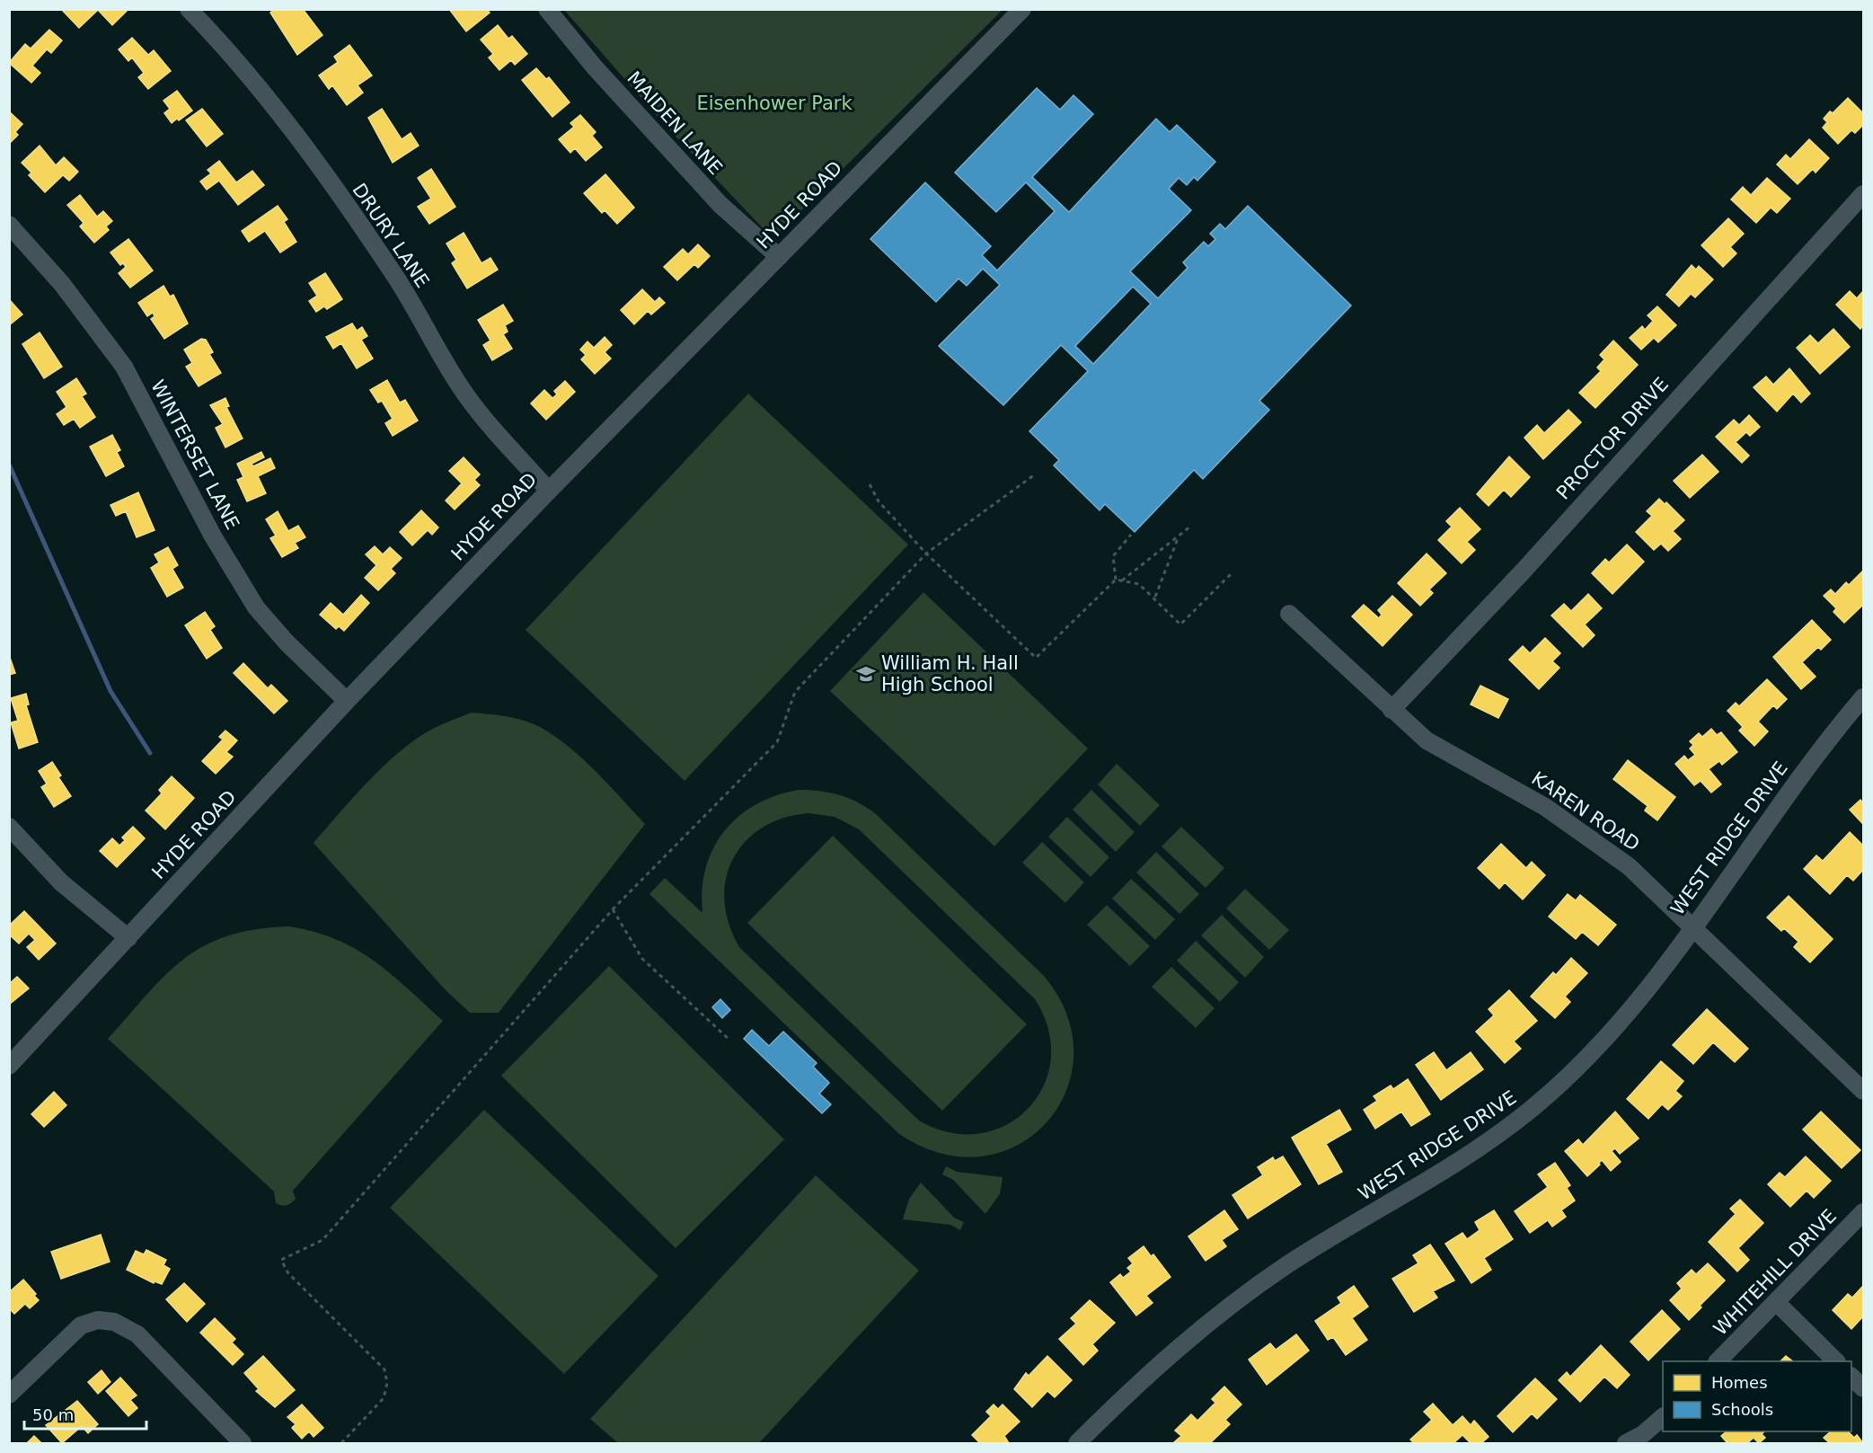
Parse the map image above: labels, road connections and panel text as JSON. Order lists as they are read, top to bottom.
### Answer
{
  "streets": {
    "street": [
      "MAIDEN LANE",
      "HYDE ROAD",
      "DRURY LANE",
      "PROCTOR DRIVE",
      "WINTERSET LANE",
      "KAREN ROAD",
      "WEST RIDGE DRIVE",
      "WHITEHILL DRIVE"
    ]
  },
  "crossings": [
    ["MAIDEN LANE", "HYDE ROAD"],
    ["HYDE ROAD", "DRURY LANE"],
    ["HYDE ROAD", "WINTERSET LANE"],
    ["PROCTOR DRIVE", "KAREN ROAD"],
    ["KAREN ROAD", "WEST RIDGE DRIVE"]
  ],
  "parks": ["Eisenhower Park"],
  "places": {
    "school or university": ["William H. Hall High School"]
  },
  "legend": ["Homes", "Schools"],
  "scale_bar": "50 m"
}
